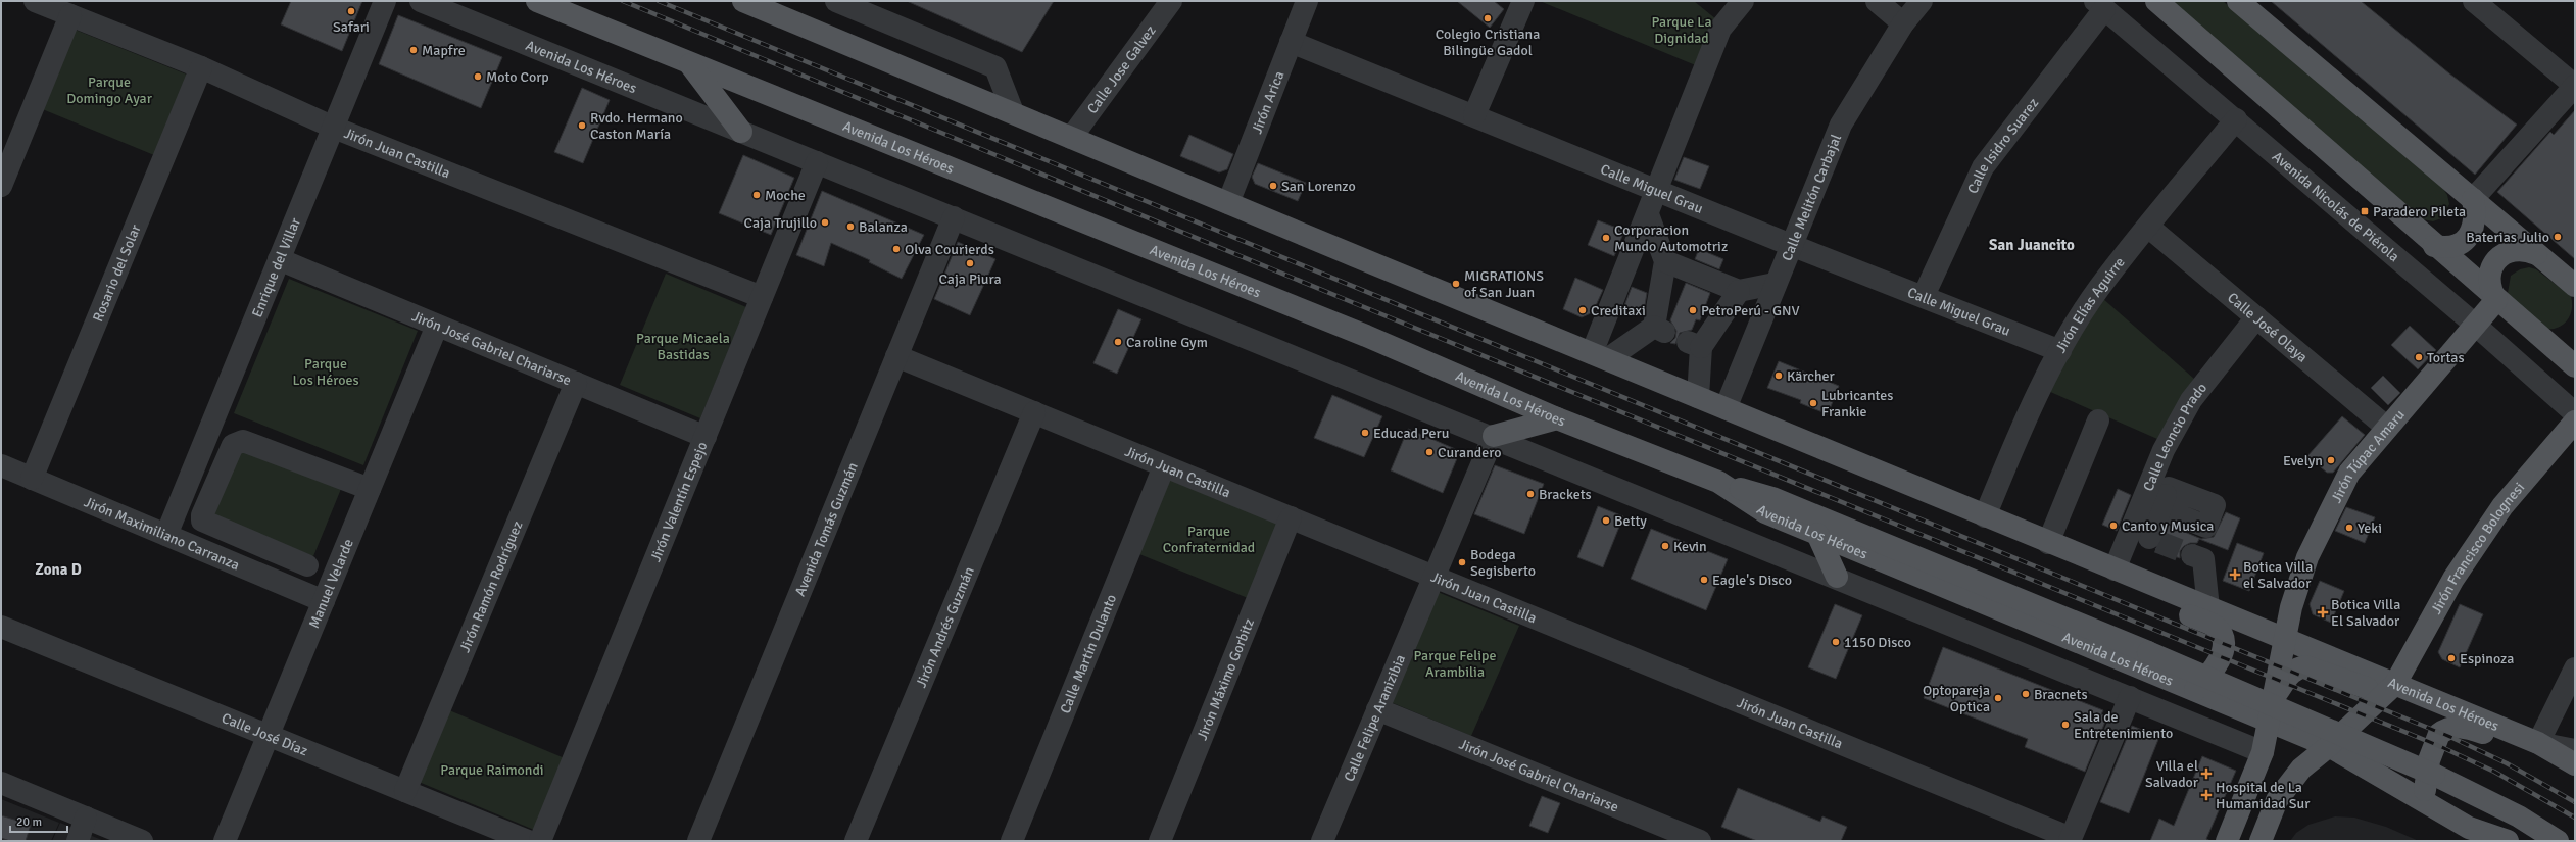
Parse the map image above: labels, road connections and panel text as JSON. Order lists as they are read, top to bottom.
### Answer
{
  "streets": {
    "main road": ["Avenida Los Héroes", "Jirón Túpac Amaru", "Jirón Francisco Bolognesi"],
    "street": [
      "Calle Jose Galvez",
      "Jirón Arica",
      "Calle Isidro Suarez",
      "Jirón Juan Castilla",
      "Calle Miguel Grau",
      "Calle Melitón Carbajal",
      "Avenida Nicolás de Piérola",
      "Enrique del Villar",
      "Rosario del Solar",
      "Jirón Elías Aguirre",
      "Calle José Olaya",
      "Jirón José Gabriel Chariarse",
      "Calle Leoncio Prado",
      "Jirón Valentín Espejo",
      "Avenida Tomás Guzmán",
      "Jirón Maximiliano Carranza",
      "Manuel Velarde",
      "Jirón Ramón Rodríguez",
      "Jirón Andrés Guzmán",
      "Calle Martín Dulanto",
      "Jirón Máximo Gorbitz",
      "Calle Felipe Aranizibia",
      "Calle José Díaz"
    ]
  },
  "crossings": [
    ["Avenida Los Héroes", "Calle Jose Galvez"],
    ["Avenida Los Héroes", "Jirón Arica"],
    ["Avenida Los Héroes", "Calle Melitón Carbajal"],
    ["Avenida Los Héroes", "Jirón Elías Aguirre"],
    ["Avenida Los Héroes", "Calle Leoncio Prado"],
    ["Avenida Los Héroes", "Jirón Túpac Amaru"],
    ["Avenida Los Héroes", "Jirón Valentín Espejo"],
    ["Avenida Los Héroes", "Avenida Tomás Guzmán"],
    ["Avenida Los Héroes", "Jirón Francisco Bolognesi"],
    ["Avenida Los Héroes", "Calle Felipe Aranizibia"],
    ["Jirón Arica", "Calle Miguel Grau"],
    ["Calle Isidro Suarez", "Calle Miguel Grau"],
    ["Calle Isidro Suarez", "Avenida Nicolás de Piérola"],
    ["Jirón Juan Castilla", "Enrique del Villar"],
    ["Jirón Juan Castilla", "Rosario del Solar"],
    ["Jirón Juan Castilla", "Jirón Valentín Espejo"],
    ["Jirón Juan Castilla", "Avenida Tomás Guzmán"],
    ["Jirón Juan Castilla", "Jirón Andrés Guzmán"],
    ["Jirón Juan Castilla", "Calle Martín Dulanto"],
    ["Jirón Juan Castilla", "Jirón Máximo Gorbitz"],
    ["Jirón Juan Castilla", "Calle Felipe Aranizibia"],
    ["Calle Miguel Grau", "Calle Melitón Carbajal"],
    ["Calle Miguel Grau", "Jirón Elías Aguirre"],
    ["Avenida Nicolás de Piérola", "Jirón Elías Aguirre"],
    ["Avenida Nicolás de Piérola", "Jirón Túpac Amaru"],
    ["Enrique del Villar", "Jirón José Gabriel Chariarse"],
    ["Enrique del Villar", "Jirón Maximiliano Carranza"],
    ["Rosario del Solar", "Jirón Maximiliano Carranza"],
    ["Jirón Elías Aguirre", "Calle José Olaya"],
    ["Calle José Olaya", "Calle Leoncio Prado"],
    ["Calle José Olaya", "Jirón Túpac Amaru"],
    ["Jirón José Gabriel Chariarse", "Jirón Valentín Espejo"],
    ["Jirón José Gabriel Chariarse", "Manuel Velarde"],
    ["Jirón José Gabriel Chariarse", "Jirón Ramón Rodríguez"],
    ["Jirón José Gabriel Chariarse", "Calle Felipe Aranizibia"],
    ["Jirón Maximiliano Carranza", "Manuel Velarde"],
    ["Manuel Velarde", "Calle José Díaz"],
    ["Jirón Ramón Rodríguez", "Calle José Díaz"]
  ],
  "districts": ["San Juancito", "Zona D"],
  "parks": [
    "Parque La Dignidad",
    "Parque Domingo Ayar",
    "Parque Micaela Bastidas",
    "Parque Los Héroes",
    "Parque Confraternidad",
    "Parque Felipe Arambilia",
    "Parque Raimondi"
  ],
  "places": {
    "other": [
      "Safari",
      "Colegio Cristiana Bilingüe Gadol",
      "Mapfre",
      "Moto Corp",
      "Rvdo. Hermano Caston María",
      "San Lorenzo",
      "Moche",
      "Caja Trujillo",
      "Balanza",
      "Baterias Julio",
      "Corporacion Mundo Automotriz",
      "Olva Courierds",
      "Caja Piura",
      "MIGRATIONS of San Juan",
      "Creditaxi",
      "PetroPerú - GNV",
      "Caroline Gym",
      "Tortas",
      "Kärcher",
      "Lubricantes Frankie",
      "Educad Peru",
      "Curandero",
      "Evelyn",
      "Brackets",
      "Betty",
      "Canto y Musica",
      "Yeki",
      "Kevin",
      "Bodega Segisberto",
      "Eagle's Disco",
      "1150 Disco",
      "Espinoza",
      "Bracnets",
      "Optopareja Optica",
      "Sala de Entretenimiento"
    ],
    "transit": ["Paradero Pileta"],
    "health": [
      "Botica Villa el Salvador",
      "Botica Villa El Salvador",
      "Villa el Salvador",
      "Hospital de La Humanidad Sur"
    ]
  },
  "scale_bar": "20 m"
}
